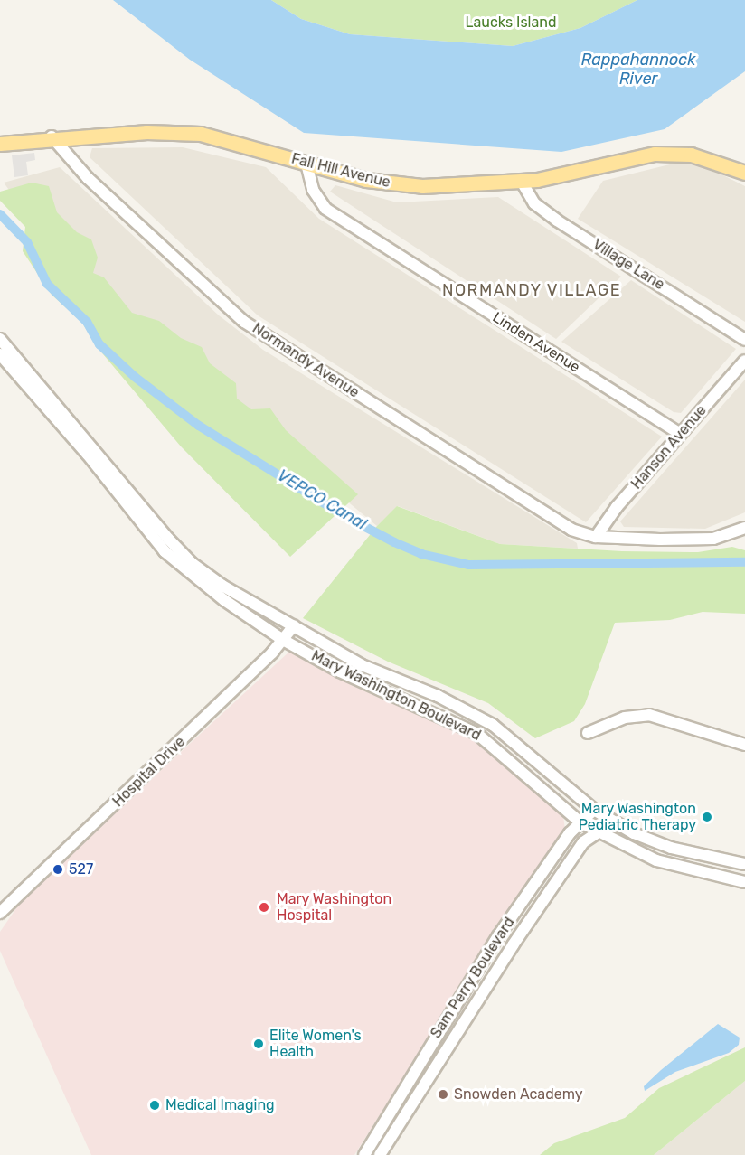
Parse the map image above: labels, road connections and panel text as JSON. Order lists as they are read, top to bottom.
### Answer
{
  "streets": {
    "main road": ["Fall Hill Avenue"],
    "street": [
      "Village Lane",
      "Linden Avenue",
      "Normandy Avenue",
      "Hanson Avenue",
      "Mary Washington Boulevard",
      "Hospital Drive",
      "Sam Perry Boulevard"
    ]
  },
  "crossings": [
    ["Fall Hill Avenue", "Village Lane"],
    ["Fall Hill Avenue", "Linden Avenue"],
    ["Fall Hill Avenue", "Normandy Avenue"],
    ["Linden Avenue", "Hanson Avenue"],
    ["Normandy Avenue", "Hanson Avenue"],
    ["Mary Washington Boulevard", "Hospital Drive"],
    ["Mary Washington Boulevard", "Sam Perry Boulevard"]
  ],
  "districts": ["NORMANDY VILLAGE"],
  "water": ["Rappahannock River", "VEPCO Canal"],
  "parks": ["Laucks Island"],
  "places": [
    "Mary Washington Pediatric Therapy",
    "527",
    "Mary Washington Hospital",
    "Elite Women's Health",
    "Snowden Academy",
    "Medical Imaging"
  ]
}
